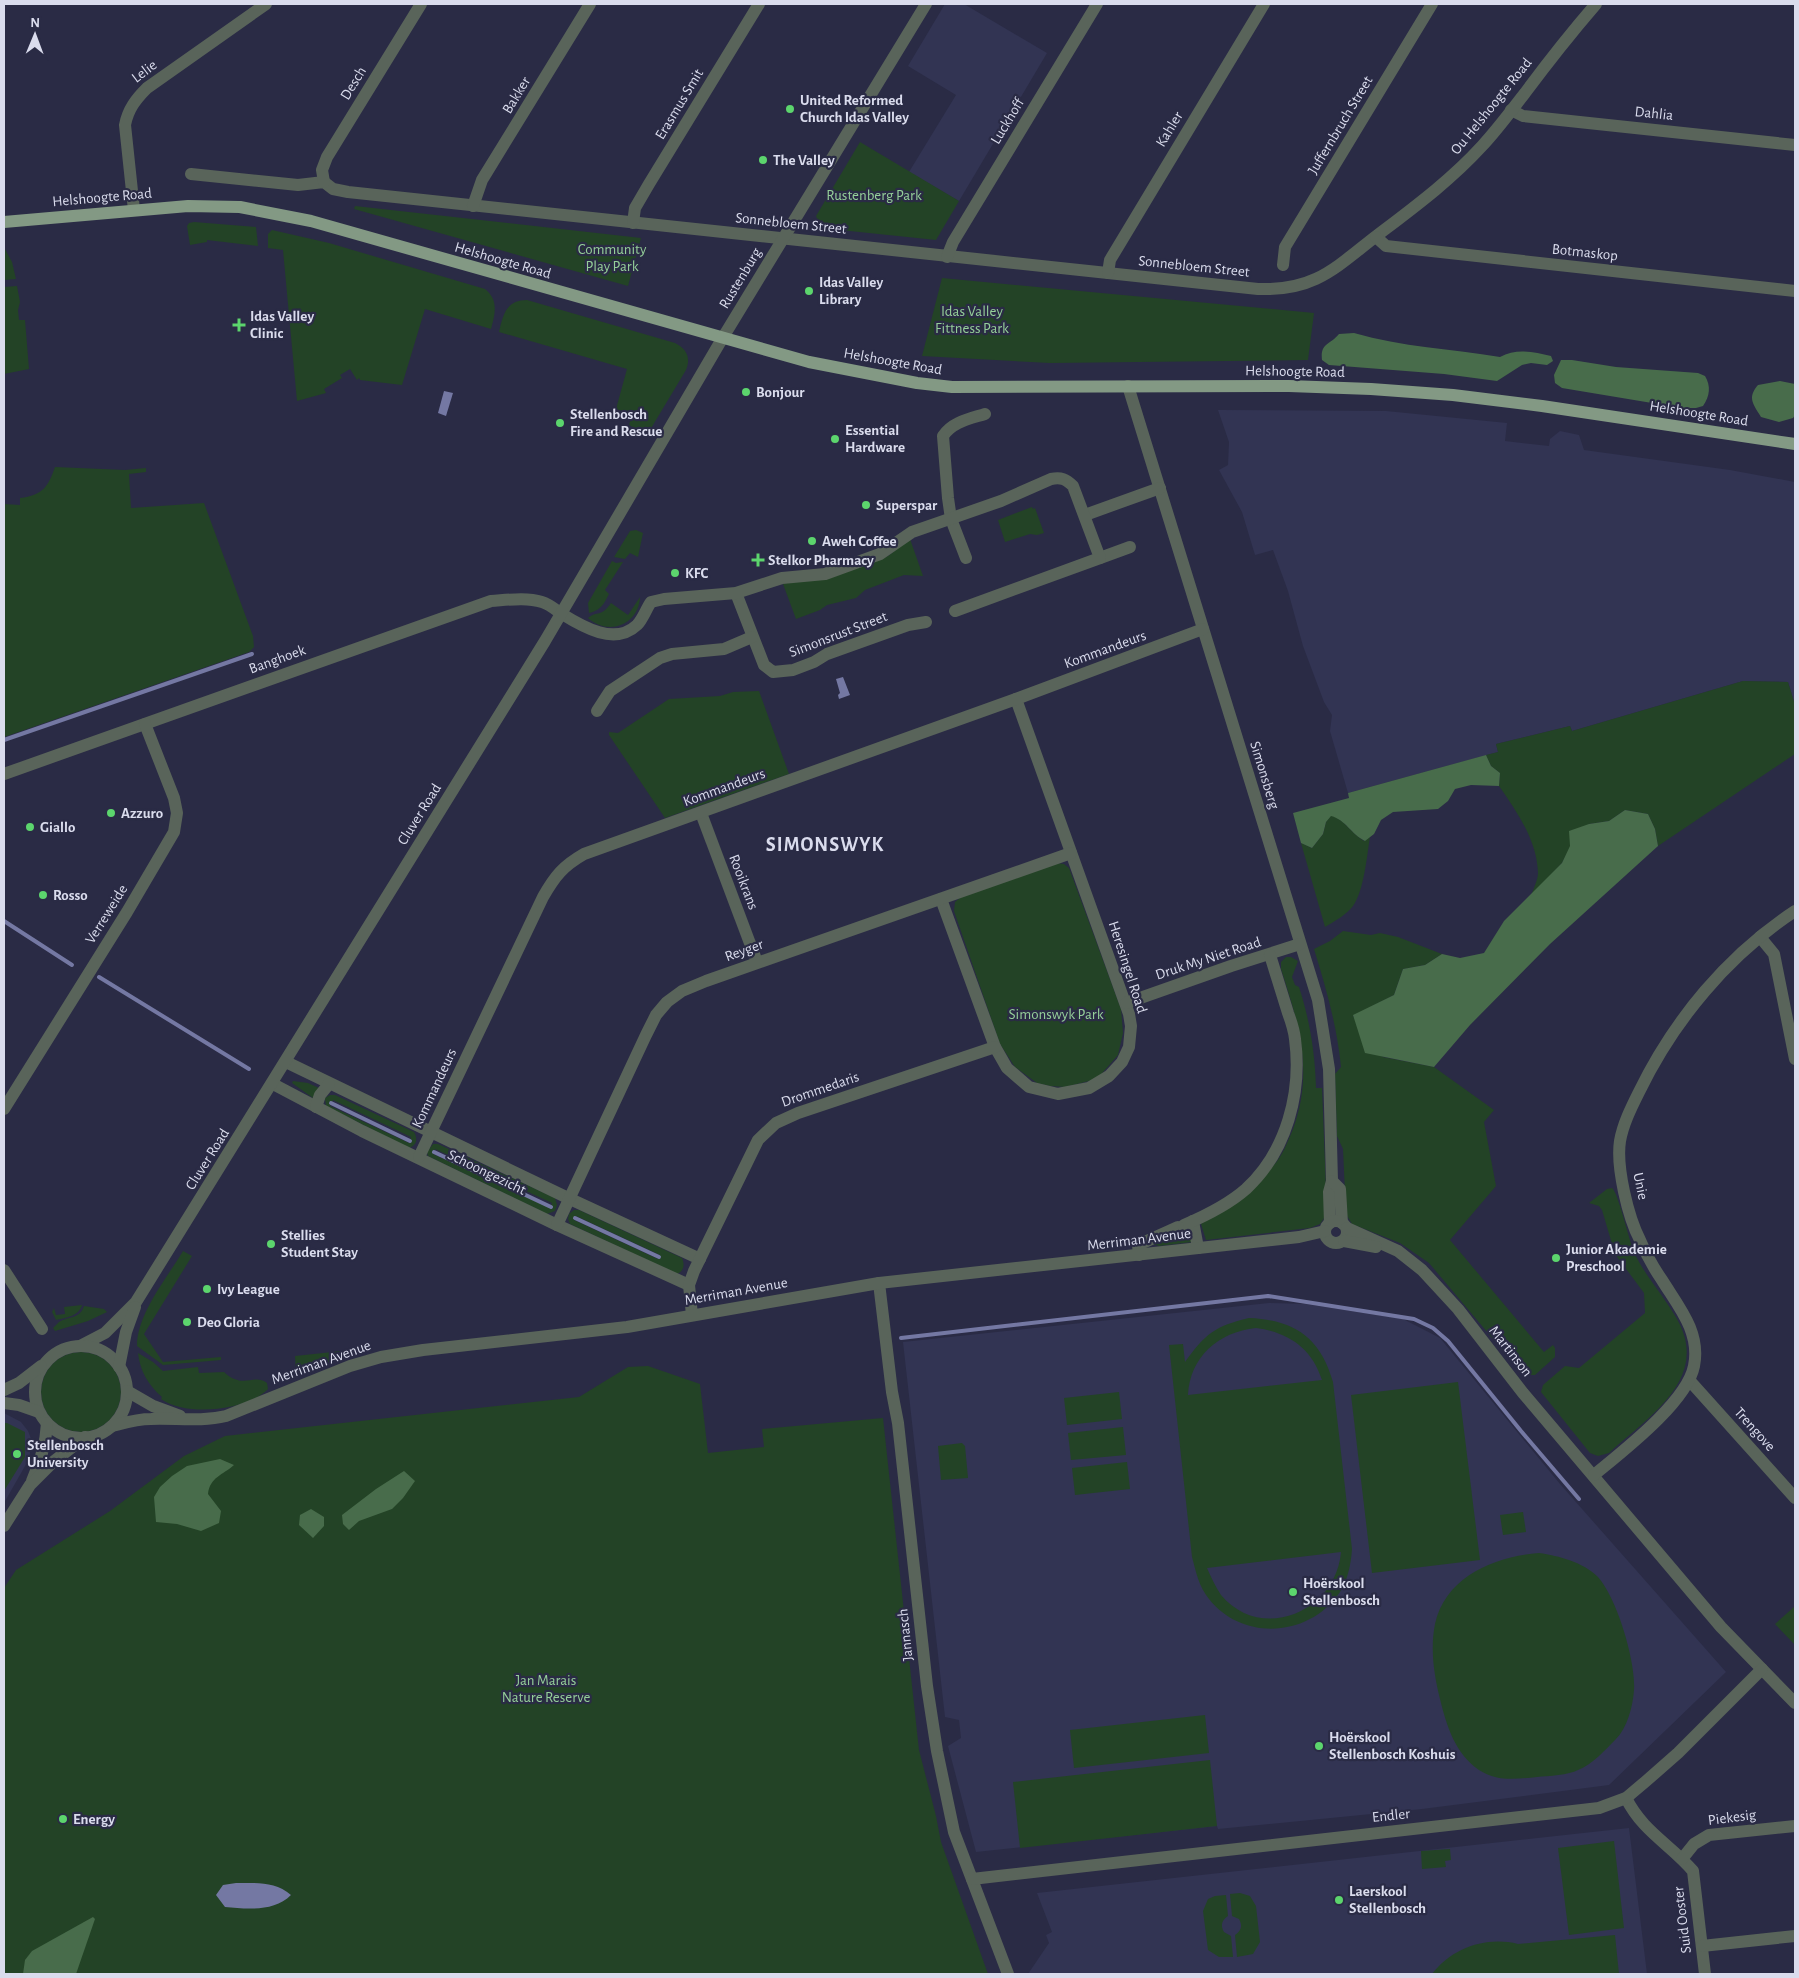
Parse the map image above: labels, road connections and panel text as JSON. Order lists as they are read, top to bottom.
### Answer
{
  "streets": {
    "main road": ["Helshoogte Road"],
    "street": [
      "Lelie",
      "Desch",
      "Bakker",
      "Erasmus Smit",
      "Ou Helshoogte Road",
      "Dahlia",
      "Luckhoff",
      "Juffernbruch Street",
      "Kahler",
      "Sonnebloem Street",
      "Botmaskop",
      "Rustenburg",
      "Simonsrust Street",
      "Kommandeurs",
      "Banghoek",
      "Simonsberg",
      "Cluver Road",
      "Rooikrans",
      "Verreweide",
      "Reyger",
      "Druk My Niet Road",
      "Heresingel Road",
      "Drommedaris",
      "Schoongezicht",
      "Unie",
      "Merriman Avenue",
      "Martinson",
      "Trengove",
      "Jannasch",
      "Endler",
      "Piekesig",
      "Suid Ooster"
    ]
  },
  "crossings": [
    ["Lelie", "Helshoogte Road"],
    ["Desch", "Sonnebloem Street"],
    ["Bakker", "Sonnebloem Street"],
    ["Erasmus Smit", "Sonnebloem Street"],
    ["Ou Helshoogte Road", "Dahlia"],
    ["Ou Helshoogte Road", "Sonnebloem Street"],
    ["Ou Helshoogte Road", "Botmaskop"],
    ["Luckhoff", "Sonnebloem Street"],
    ["Kahler", "Sonnebloem Street"],
    ["Helshoogte Road", "Rustenburg"],
    ["Helshoogte Road", "Simonsberg"],
    ["Helshoogte Road", "Cluver Road"],
    ["Sonnebloem Street", "Botmaskop"],
    ["Sonnebloem Street", "Rustenburg"],
    ["Rustenburg", "Cluver Road"],
    ["Kommandeurs", "Simonsberg"],
    ["Kommandeurs", "Rooikrans"],
    ["Kommandeurs", "Heresingel Road"],
    ["Kommandeurs", "Schoongezicht"],
    ["Banghoek", "Cluver Road"],
    ["Banghoek", "Verreweide"],
    ["Simonsberg", "Druk My Niet Road"],
    ["Simonsberg", "Merriman Avenue"],
    ["Simonsberg", "Martinson"],
    ["Cluver Road", "Schoongezicht"],
    ["Cluver Road", "Merriman Avenue"],
    ["Rooikrans", "Reyger"],
    ["Reyger", "Heresingel Road"],
    ["Reyger", "Schoongezicht"],
    ["Druk My Niet Road", "Heresingel Road"],
    ["Heresingel Road", "Drommedaris"],
    ["Drommedaris", "Schoongezicht"],
    ["Drommedaris", "Merriman Avenue"],
    ["Unie", "Martinson"],
    ["Unie", "Trengove"],
    ["Merriman Avenue", "Martinson"],
    ["Merriman Avenue", "Jannasch"],
    ["Martinson", "Endler"],
    ["Jannasch", "Endler"],
    ["Endler", "Suid Ooster"],
    ["Piekesig", "Suid Ooster"]
  ],
  "districts": ["SIMONSWYK"],
  "parks": [
    "Rustenberg Park",
    "Community Play Park",
    "Idas Valley Fittness Park",
    "Simonswyk Park",
    "Jan Marais Nature Reserve"
  ],
  "places": {
    "other": [
      "United Reformed Church Idas Valley",
      "The Valley",
      "Idas Valley Library",
      "Bonjour",
      "Stellenbosch Fire and Rescue",
      "Essential Hardware",
      "Superspar",
      "Aweh Coffee",
      "KFC",
      "Azzuro",
      "Giallo",
      "Rosso",
      "Stellies Student Stay",
      "Junior Akademie Preschool",
      "Ivy League",
      "Deo Gloria",
      "Stellenbosch University",
      "Hoërskool Stellenbosch",
      "Hoërskool Stellenbosch Koshuis",
      "Energy",
      "Laerskool Stellenbosch"
    ],
    "health": ["Idas Valley Clinic", "Stelkor Pharmacy"]
  },
  "north": "top"
}
